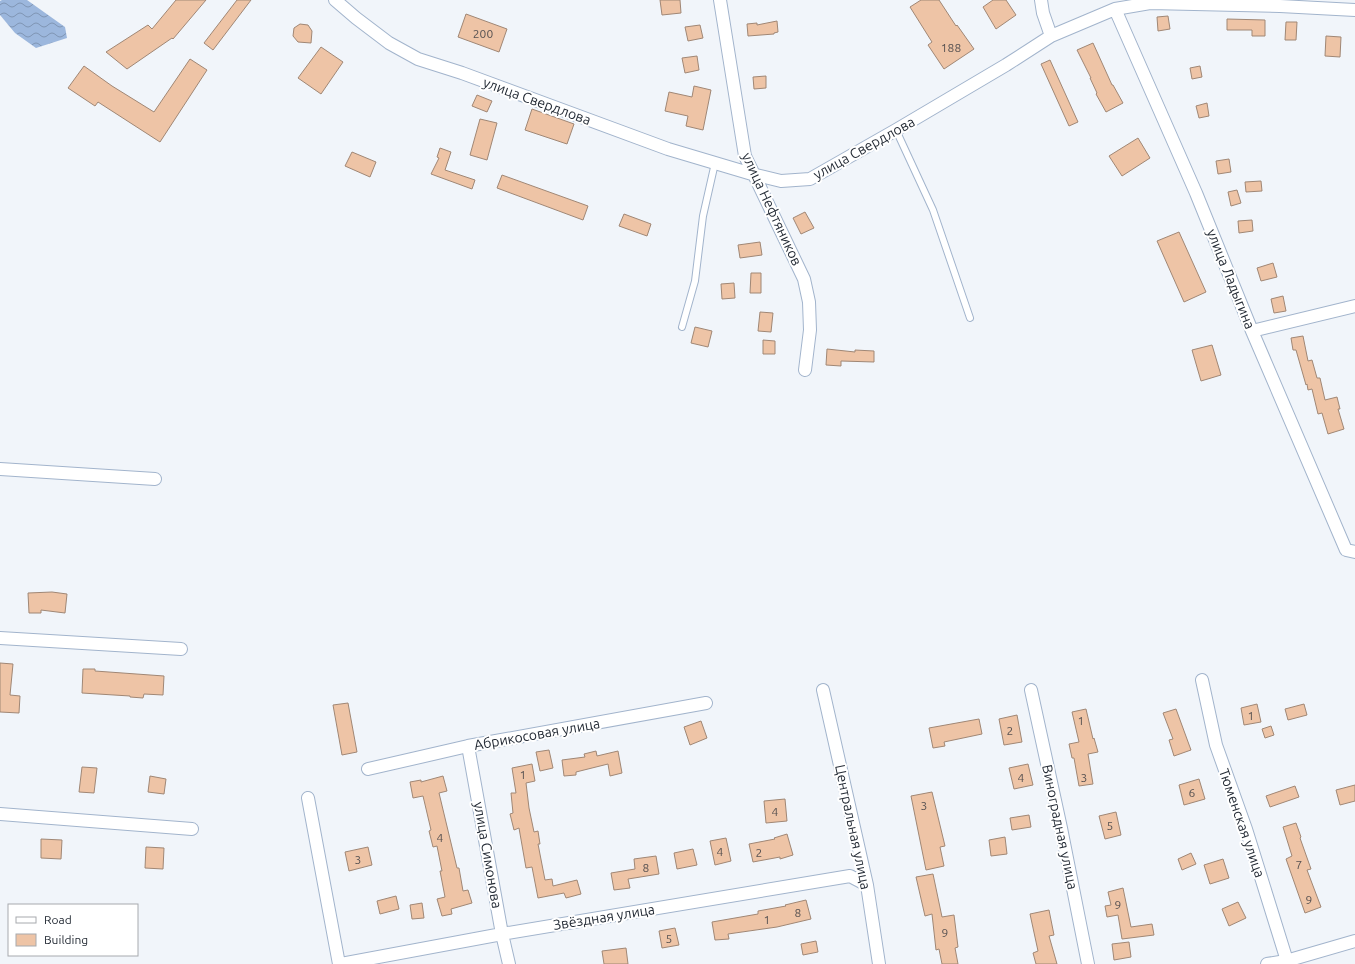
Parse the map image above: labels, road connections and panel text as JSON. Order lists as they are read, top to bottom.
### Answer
{
  "streets": {
    "street": [
      "улица Свердлова",
      "улица Нефтяников",
      "улица Ладыгина",
      "Абрикосовая улица",
      "Тюменская улица",
      "Центральная улица",
      "Виноградная улица",
      "улица Симонова",
      "Звёздная улица"
    ]
  },
  "crossings": [
    ["улица Свердлова", "улица Нефтяников"],
    ["улица Свердлова", "улица Ладыгина"],
    ["Абрикосовая улица", "улица Симонова"],
    ["Центральная улица", "Звёздная улица"],
    ["улица Симонова", "Звёздная улица"]
  ],
  "house_numbers": [
    "200",
    "188",
    "1",
    "1",
    "2",
    "1",
    "4",
    "3",
    "6",
    "3",
    "4",
    "5",
    "4",
    "4",
    "2",
    "3",
    "7",
    "8",
    "9",
    "9",
    "8",
    "1",
    "9",
    "5"
  ],
  "legend": ["Road", "Building"]
}
